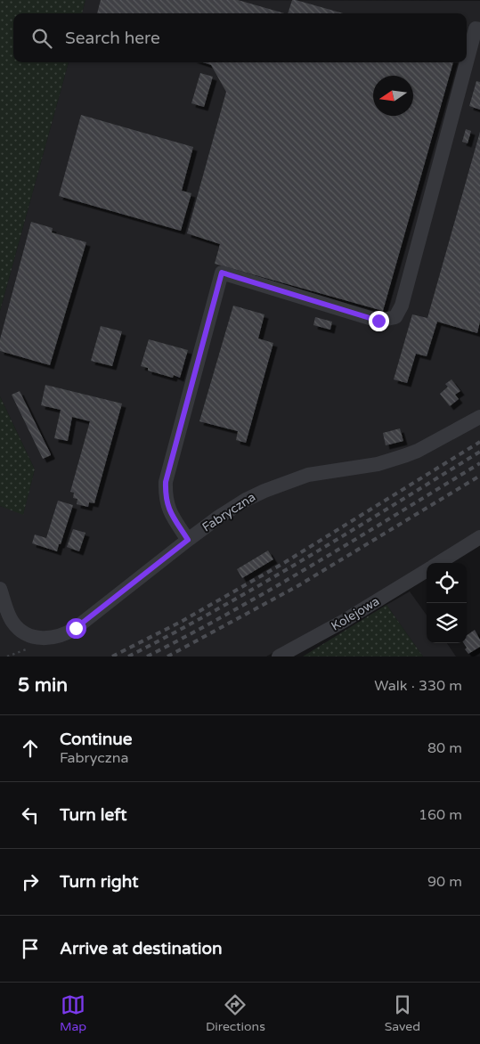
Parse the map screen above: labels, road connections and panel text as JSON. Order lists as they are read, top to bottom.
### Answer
{
  "streets": {
    "street": ["Fabryczna", "Kolejowa"]
  },
  "north": "left",
  "page": {
    "search": "Search here",
    "heading": ["5 min", "Walk · 330 m"],
    "list": [
      ["Continue", "Fabryczna", "80 m"],
      ["Turn left", "160 m"],
      ["Turn right", "90 m"],
      "Arrive at destination"
    ],
    "nav": ["Map", "Directions", "Saved"]
  }
}
